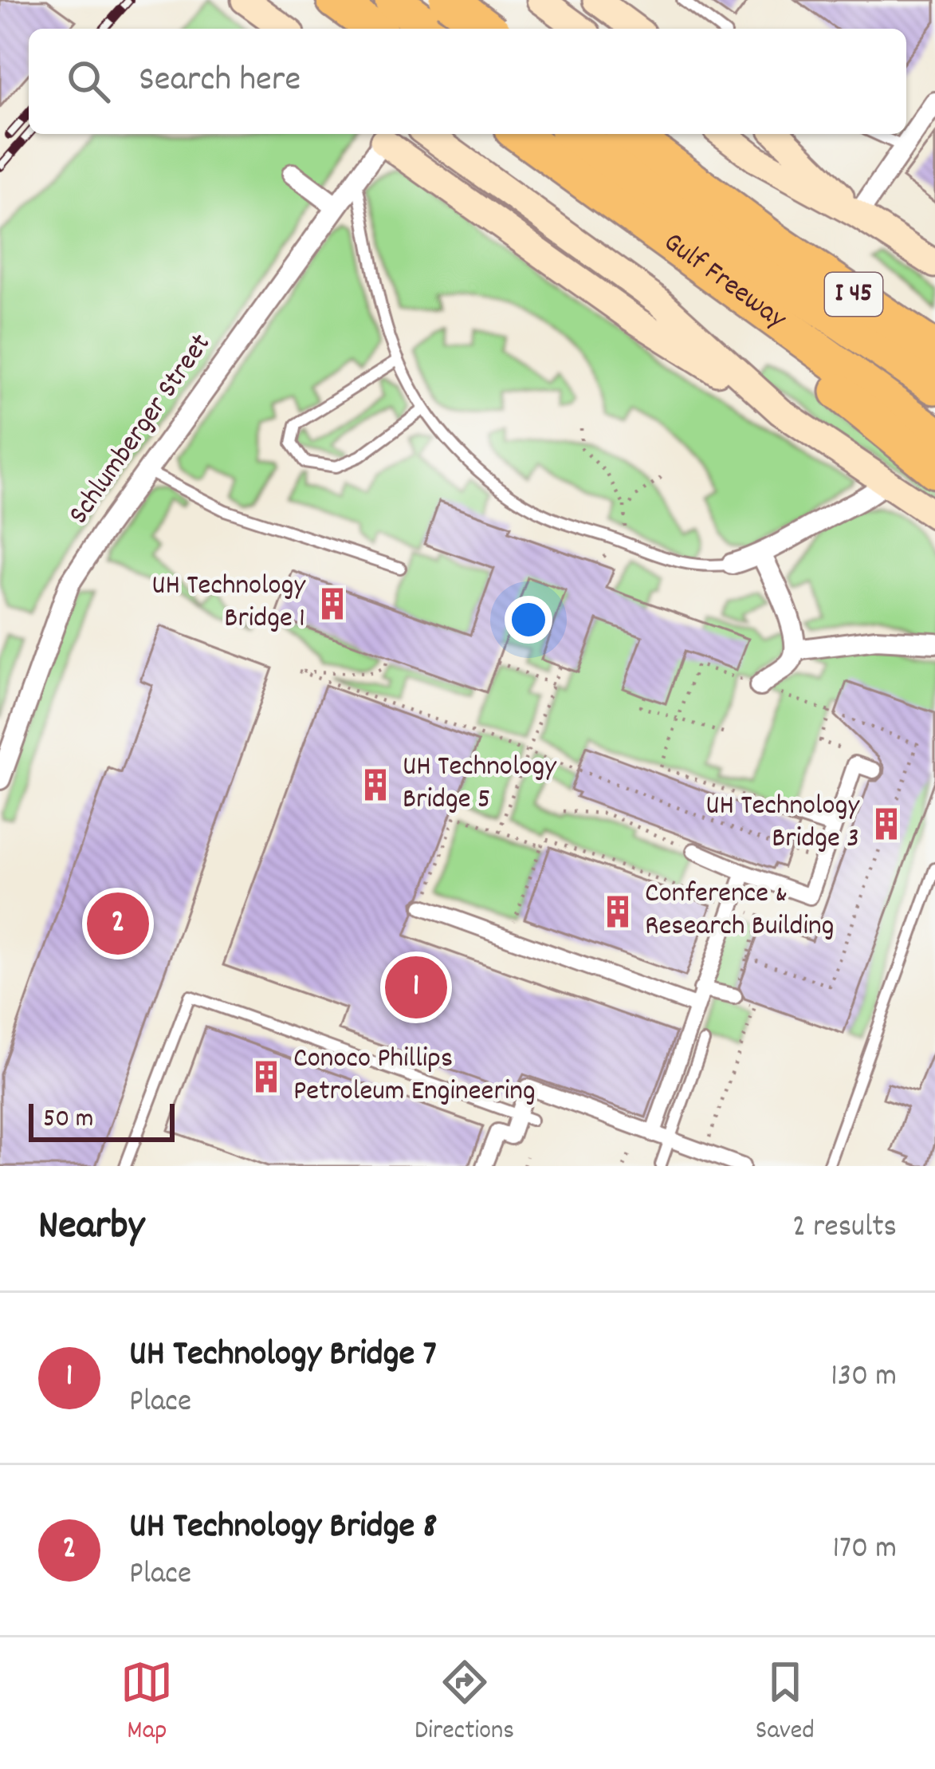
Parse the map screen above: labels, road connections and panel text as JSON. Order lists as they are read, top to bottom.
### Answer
{
  "streets": {
    "highway": ["Gulf Freeway", "I 45"],
    "street": ["Schlumberger Street"]
  },
  "places": {
    "building": [
      "UH Technology Bridge 1",
      "UH Technology Bridge 5",
      "UH Technology Bridge 3",
      "Conference & Research Building",
      "Conoco Phillips Petroleum Engineering"
    ]
  },
  "scale_bar": "50 m",
  "page": {
    "search": "Search here",
    "pins": ["2", "1"],
    "scale": "50 m",
    "heading": ["Nearby", "2 results"],
    "list": [
      {
        "mark": "1",
        "name": "UH Technology Bridge 7",
        "note": "Place",
        "value": "130 m"
      },
      {
        "mark": "2",
        "name": "UH Technology Bridge 8",
        "note": "Place",
        "value": "170 m"
      }
    ],
    "nav": ["Map", "Directions", "Saved"]
  }
}
